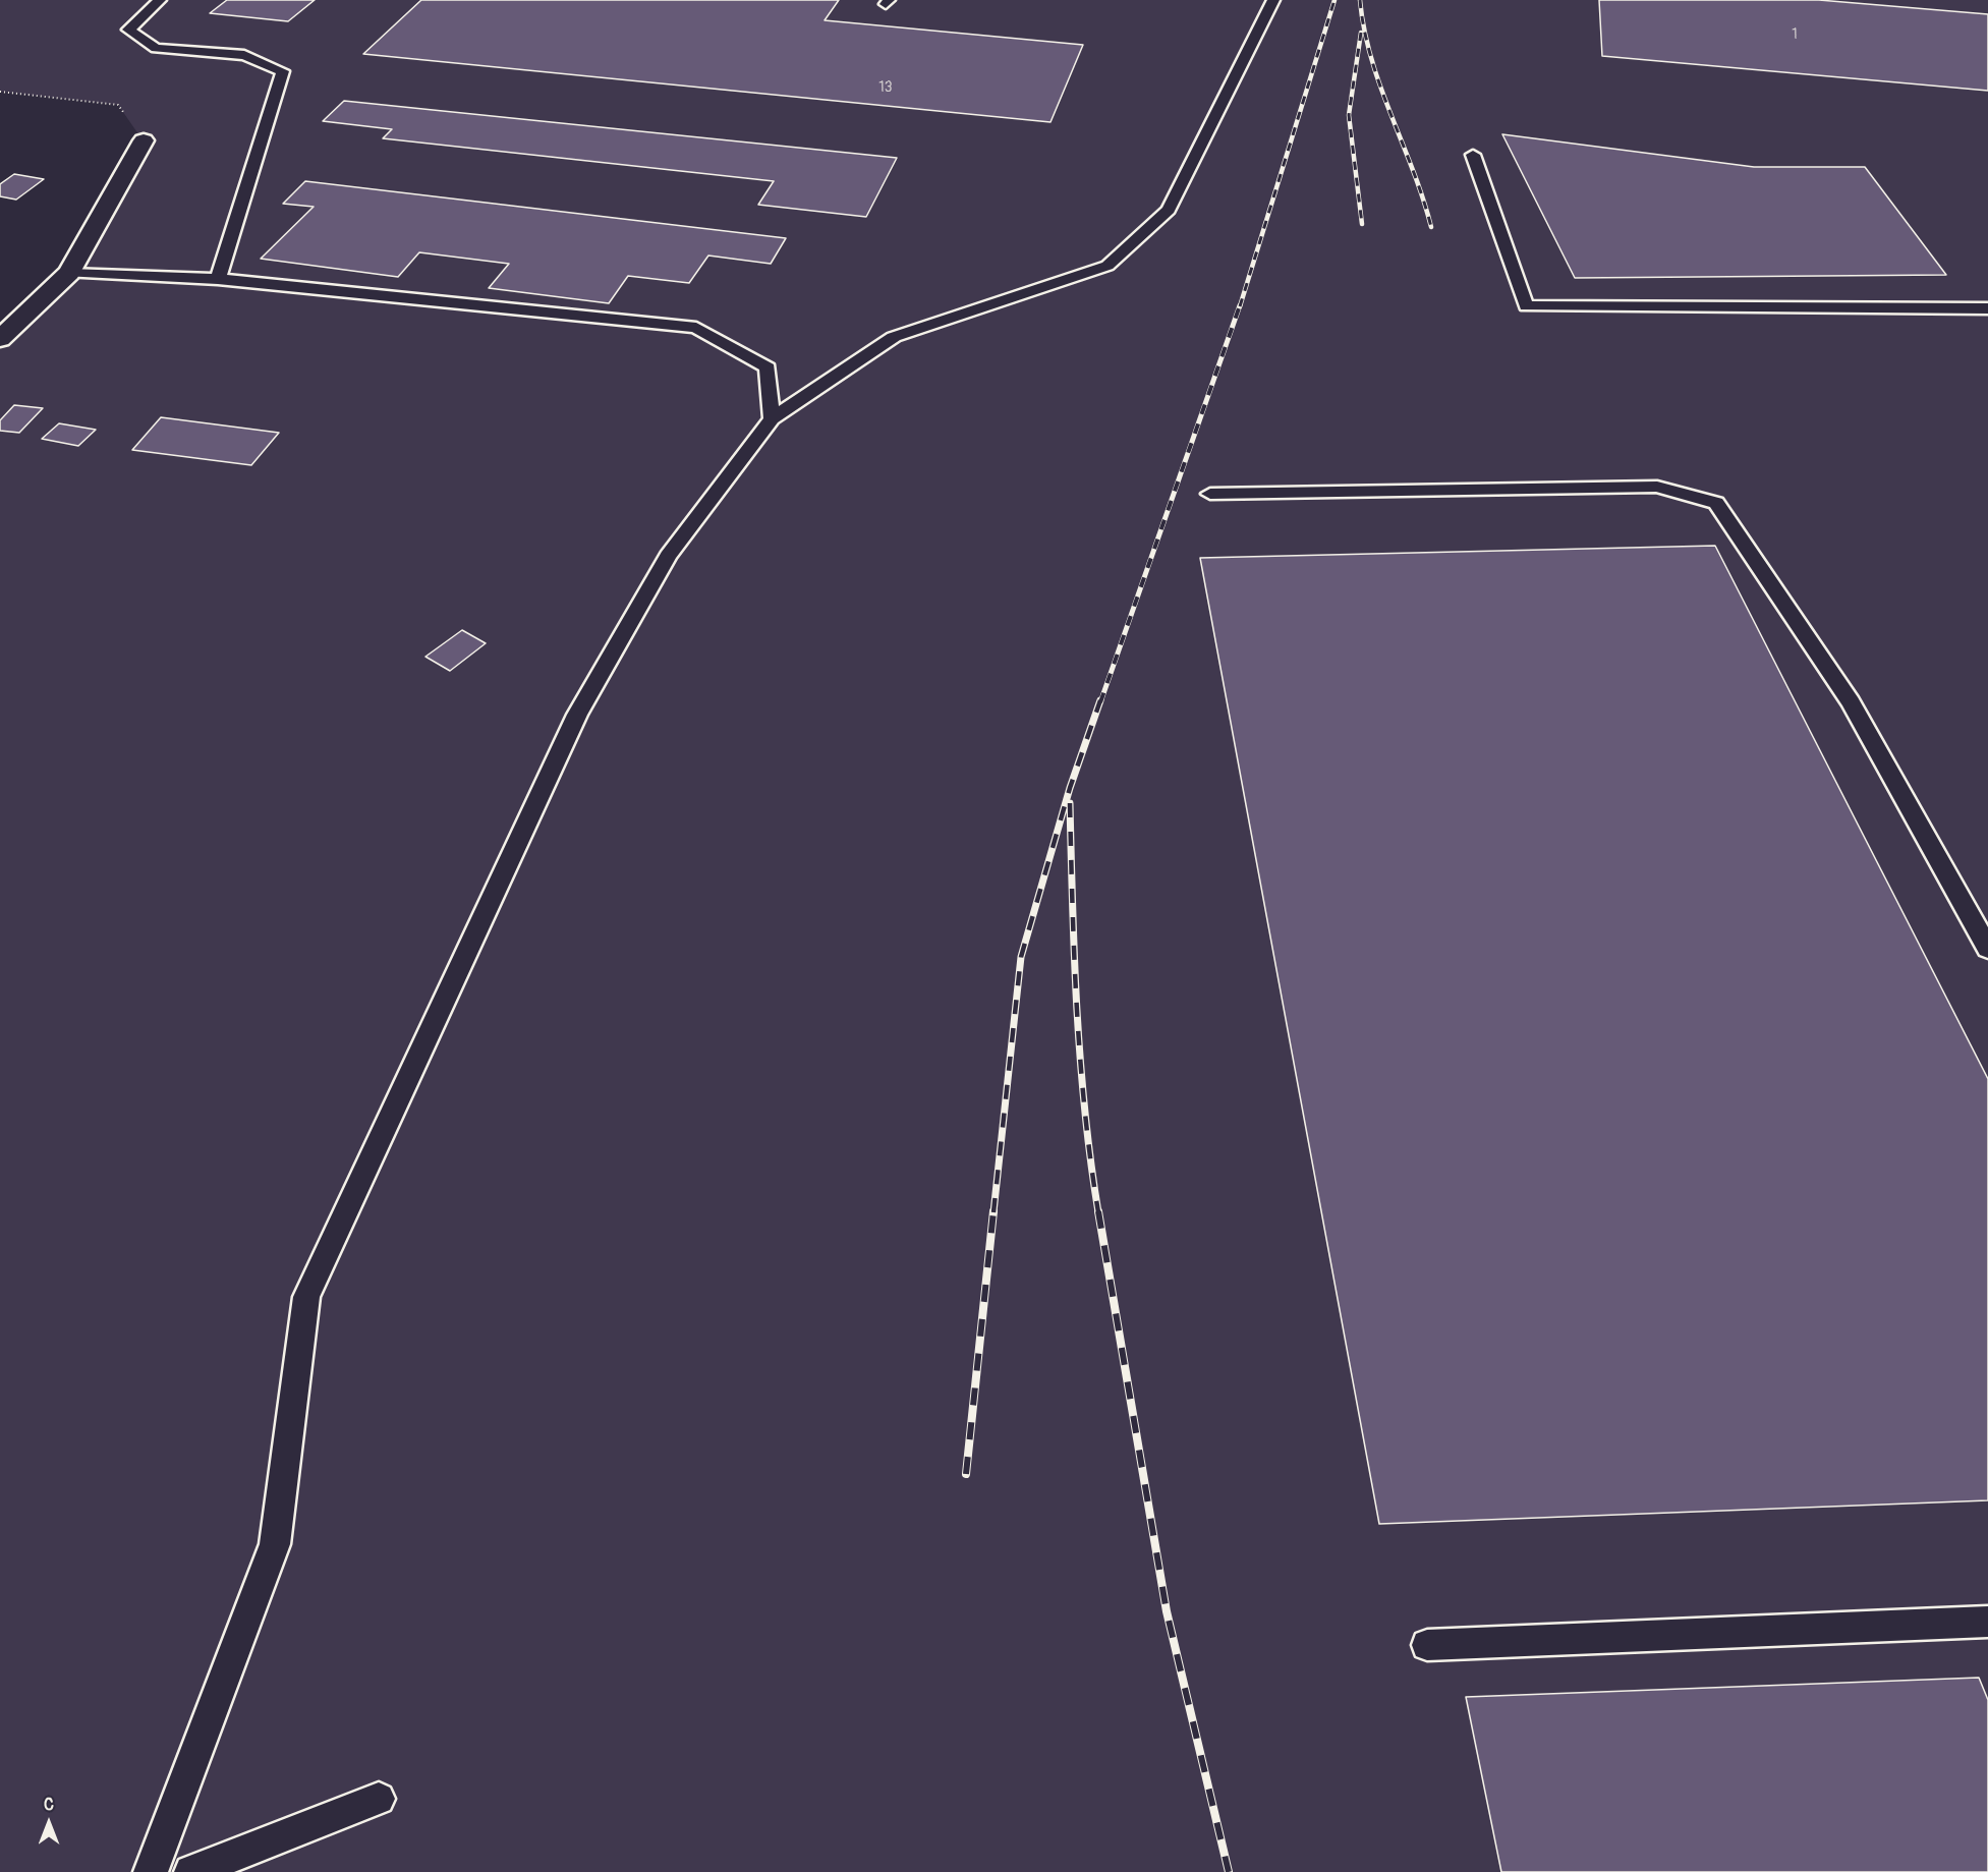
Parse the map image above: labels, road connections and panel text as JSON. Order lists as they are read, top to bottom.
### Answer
{
  "house_numbers": ["1", "13"],
  "north": "top"
}
